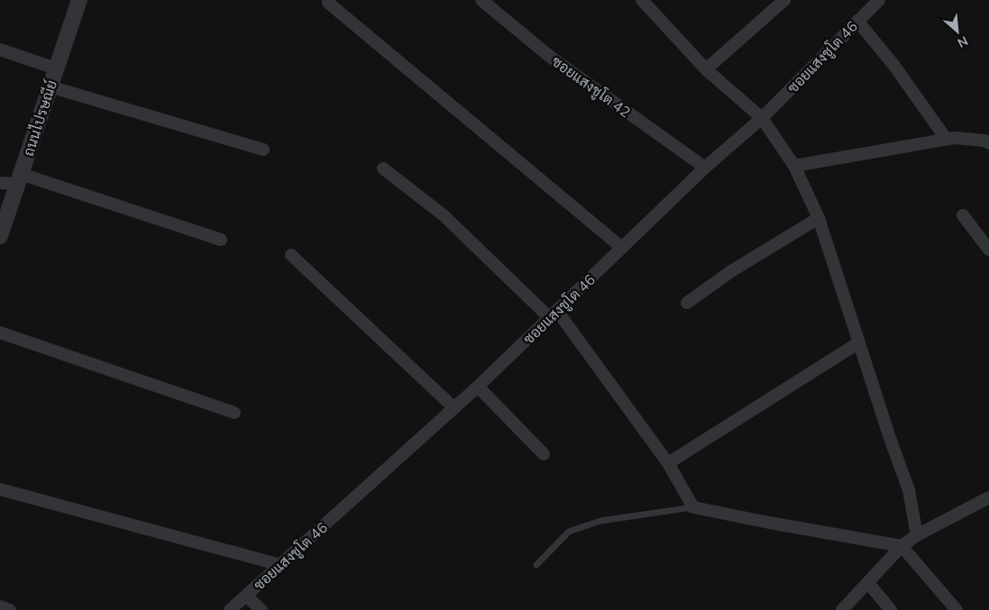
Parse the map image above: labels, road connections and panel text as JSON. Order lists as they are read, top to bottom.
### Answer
{
  "streets": {
    "street": ["ซอยแสงชูโต 46", "ซอยแสงชูโต 42", "ถนนไปรษณีย์"]
  },
  "crossings": [
    ["ซอยแสงชูโต 46", "ซอยแสงชูโต 42"]
  ],
  "north": "bottom right"
}
